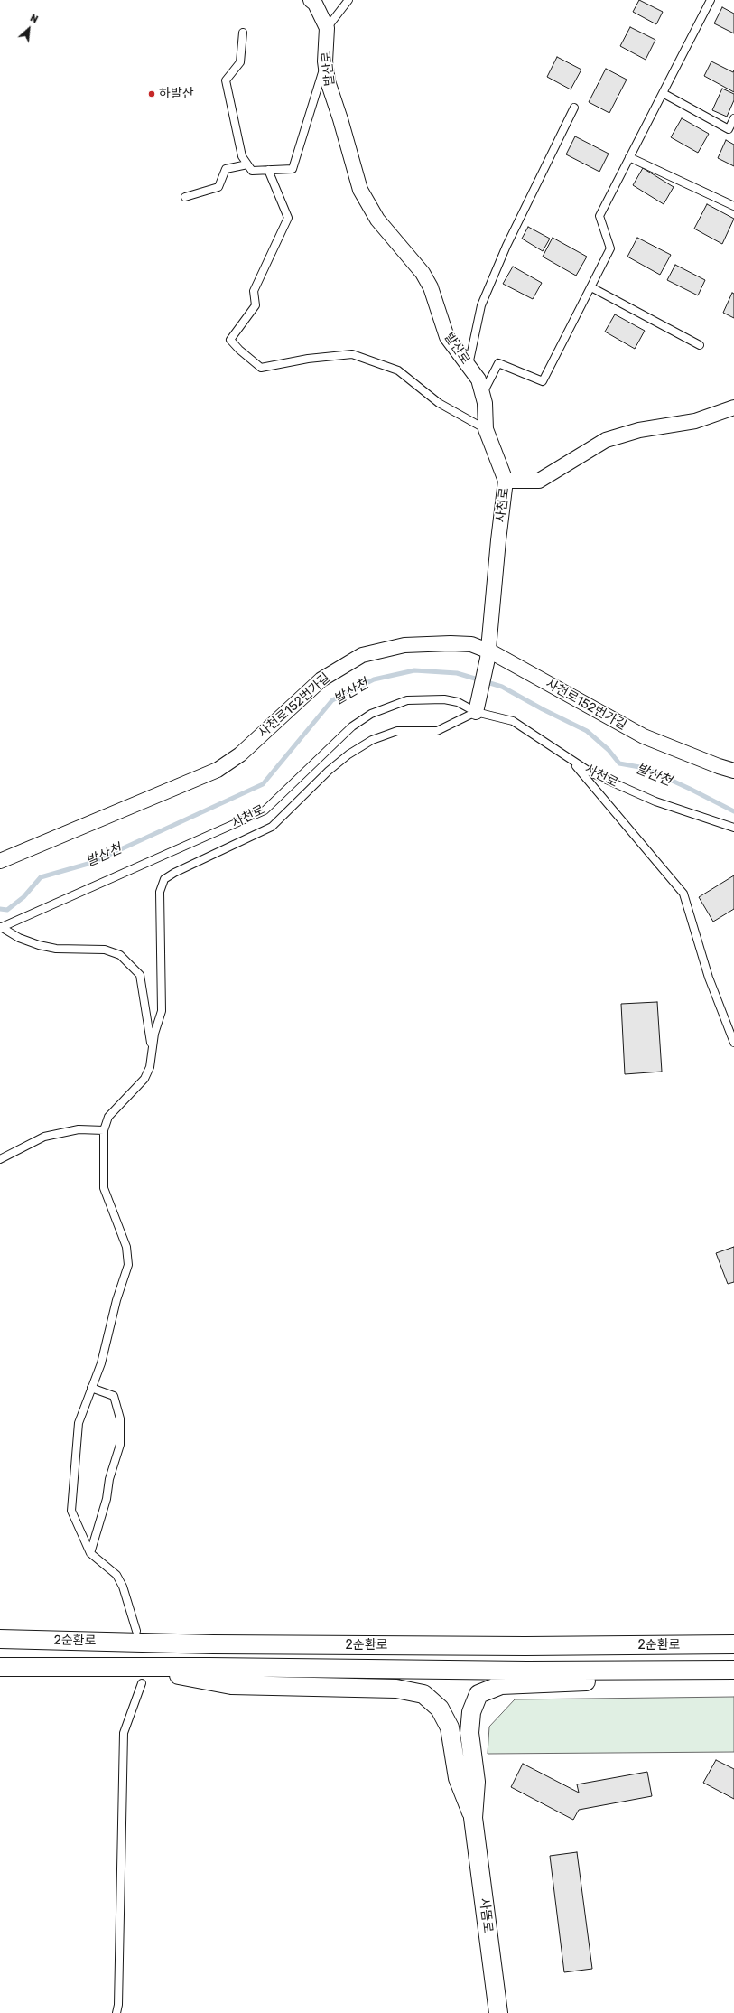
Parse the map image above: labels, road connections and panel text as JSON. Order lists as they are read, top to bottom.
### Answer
{
  "streets": {
    "street": [
      "발산로",
      "사천로",
      "사천로152번가길",
      "2순환로",
      "사뜸로"
    ]
  },
  "crossings": [
    ["발산로", "사천로"],
    ["사천로", "사천로152번가길"]
  ],
  "water": ["발산천"],
  "places": ["하발산"],
  "north": "top right"
}
